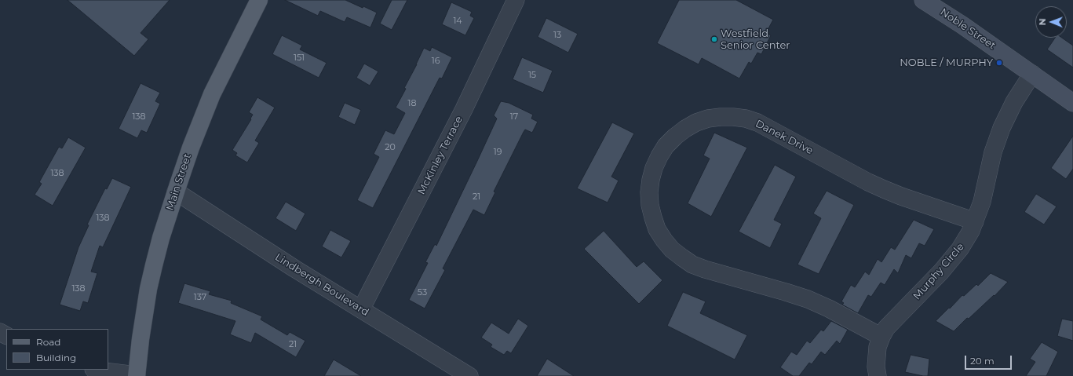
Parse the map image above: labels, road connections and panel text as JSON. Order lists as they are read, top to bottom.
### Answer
{
  "streets": {
    "main road": ["Noble Street", "Main Street"],
    "street": [
      "Danek Drive",
      "McKinley Terrace",
      "Murphy Circle",
      "Lindbergh Boulevard"
    ]
  },
  "crossings": [
    ["Noble Street", "Murphy Circle"],
    ["Danek Drive", "Murphy Circle"],
    ["McKinley Terrace", "Lindbergh Boulevard"],
    ["Main Street", "Lindbergh Boulevard"]
  ],
  "places": ["Westfield Senior Center", "NOBLE / MURPHY"],
  "house_numbers": [
    "14",
    "13",
    "151",
    "16",
    "15",
    "18",
    "138",
    "17",
    "20",
    "19",
    "138",
    "21",
    "138",
    "138",
    "53",
    "137",
    "21"
  ],
  "legend": ["Road", "Building"],
  "scale_bar": "20 m",
  "north": "left"
}
